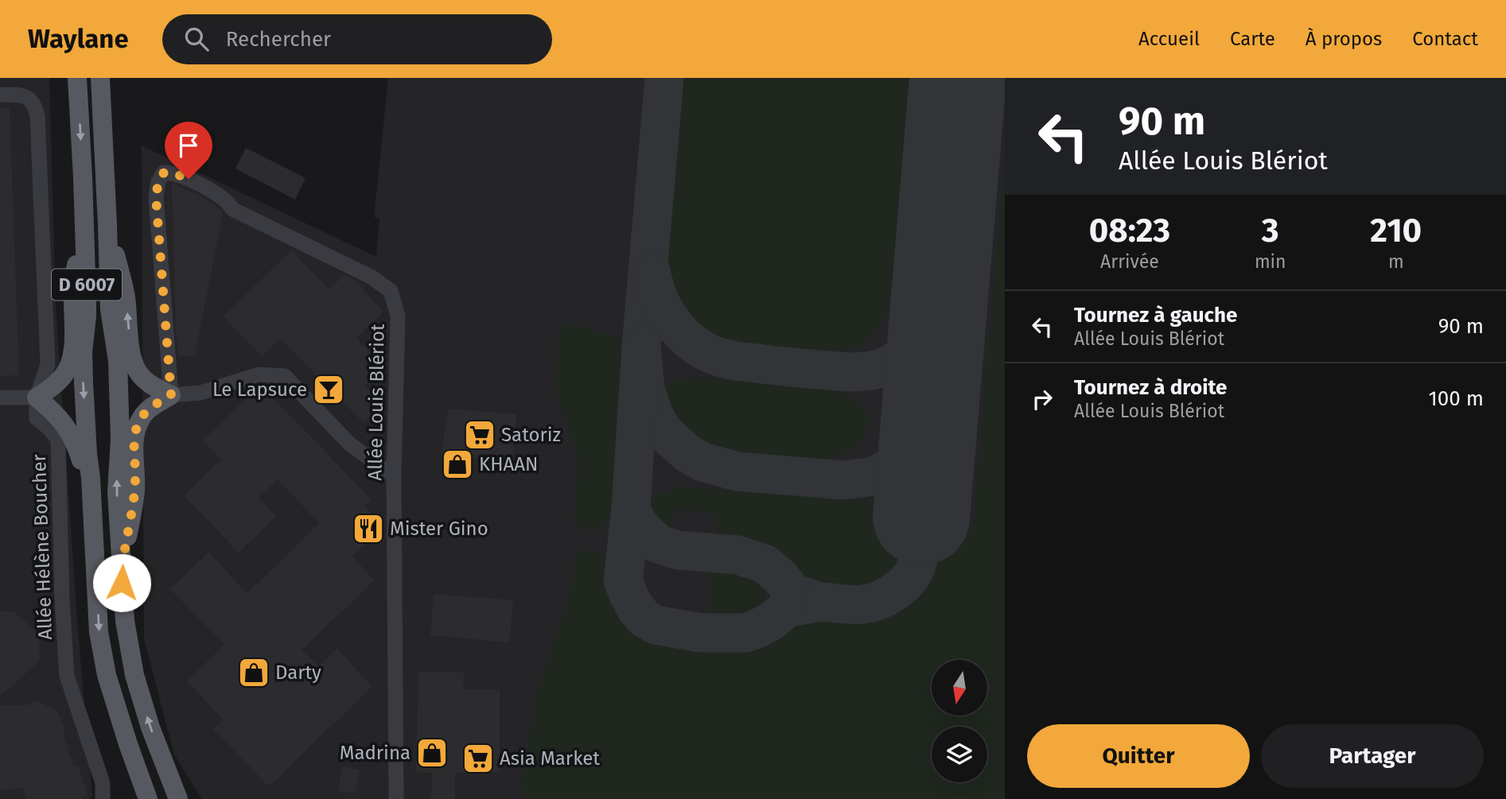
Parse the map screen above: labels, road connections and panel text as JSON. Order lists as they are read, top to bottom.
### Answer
{
  "streets": {
    "main road": ["D 6007"],
    "street": ["Allée Louis Blériot", "Allée Hélène Boucher"]
  },
  "places": {
    "bar": ["Le Lapsuce"],
    "supermarket": ["Satoriz", "Asia Market"],
    "shop": ["KHAAN", "Darty", "Madrina"],
    "restaurant": ["Mister Gino"]
  },
  "north": "bottom",
  "page": {
    "header": "Waylane",
    "search": "Rechercher",
    "nav": [
      "Accueil",
      "Carte",
      "À propos",
      "Contact"
    ],
    "turn": ["90 m", "Allée Louis Blériot"],
    "eta": [
      "08:23",
      "Arrivée",
      "3",
      "min",
      "210",
      "m"
    ],
    "list": [
      {
        "name": "Tournez à gauche",
        "note": "Allée Louis Blériot",
        "value": "90 m"
      },
      {
        "name": "Tournez à droite",
        "note": "Allée Louis Blériot",
        "value": "100 m"
      }
    ],
    "buttons": ["Quitter", "Partager"]
  }
}
